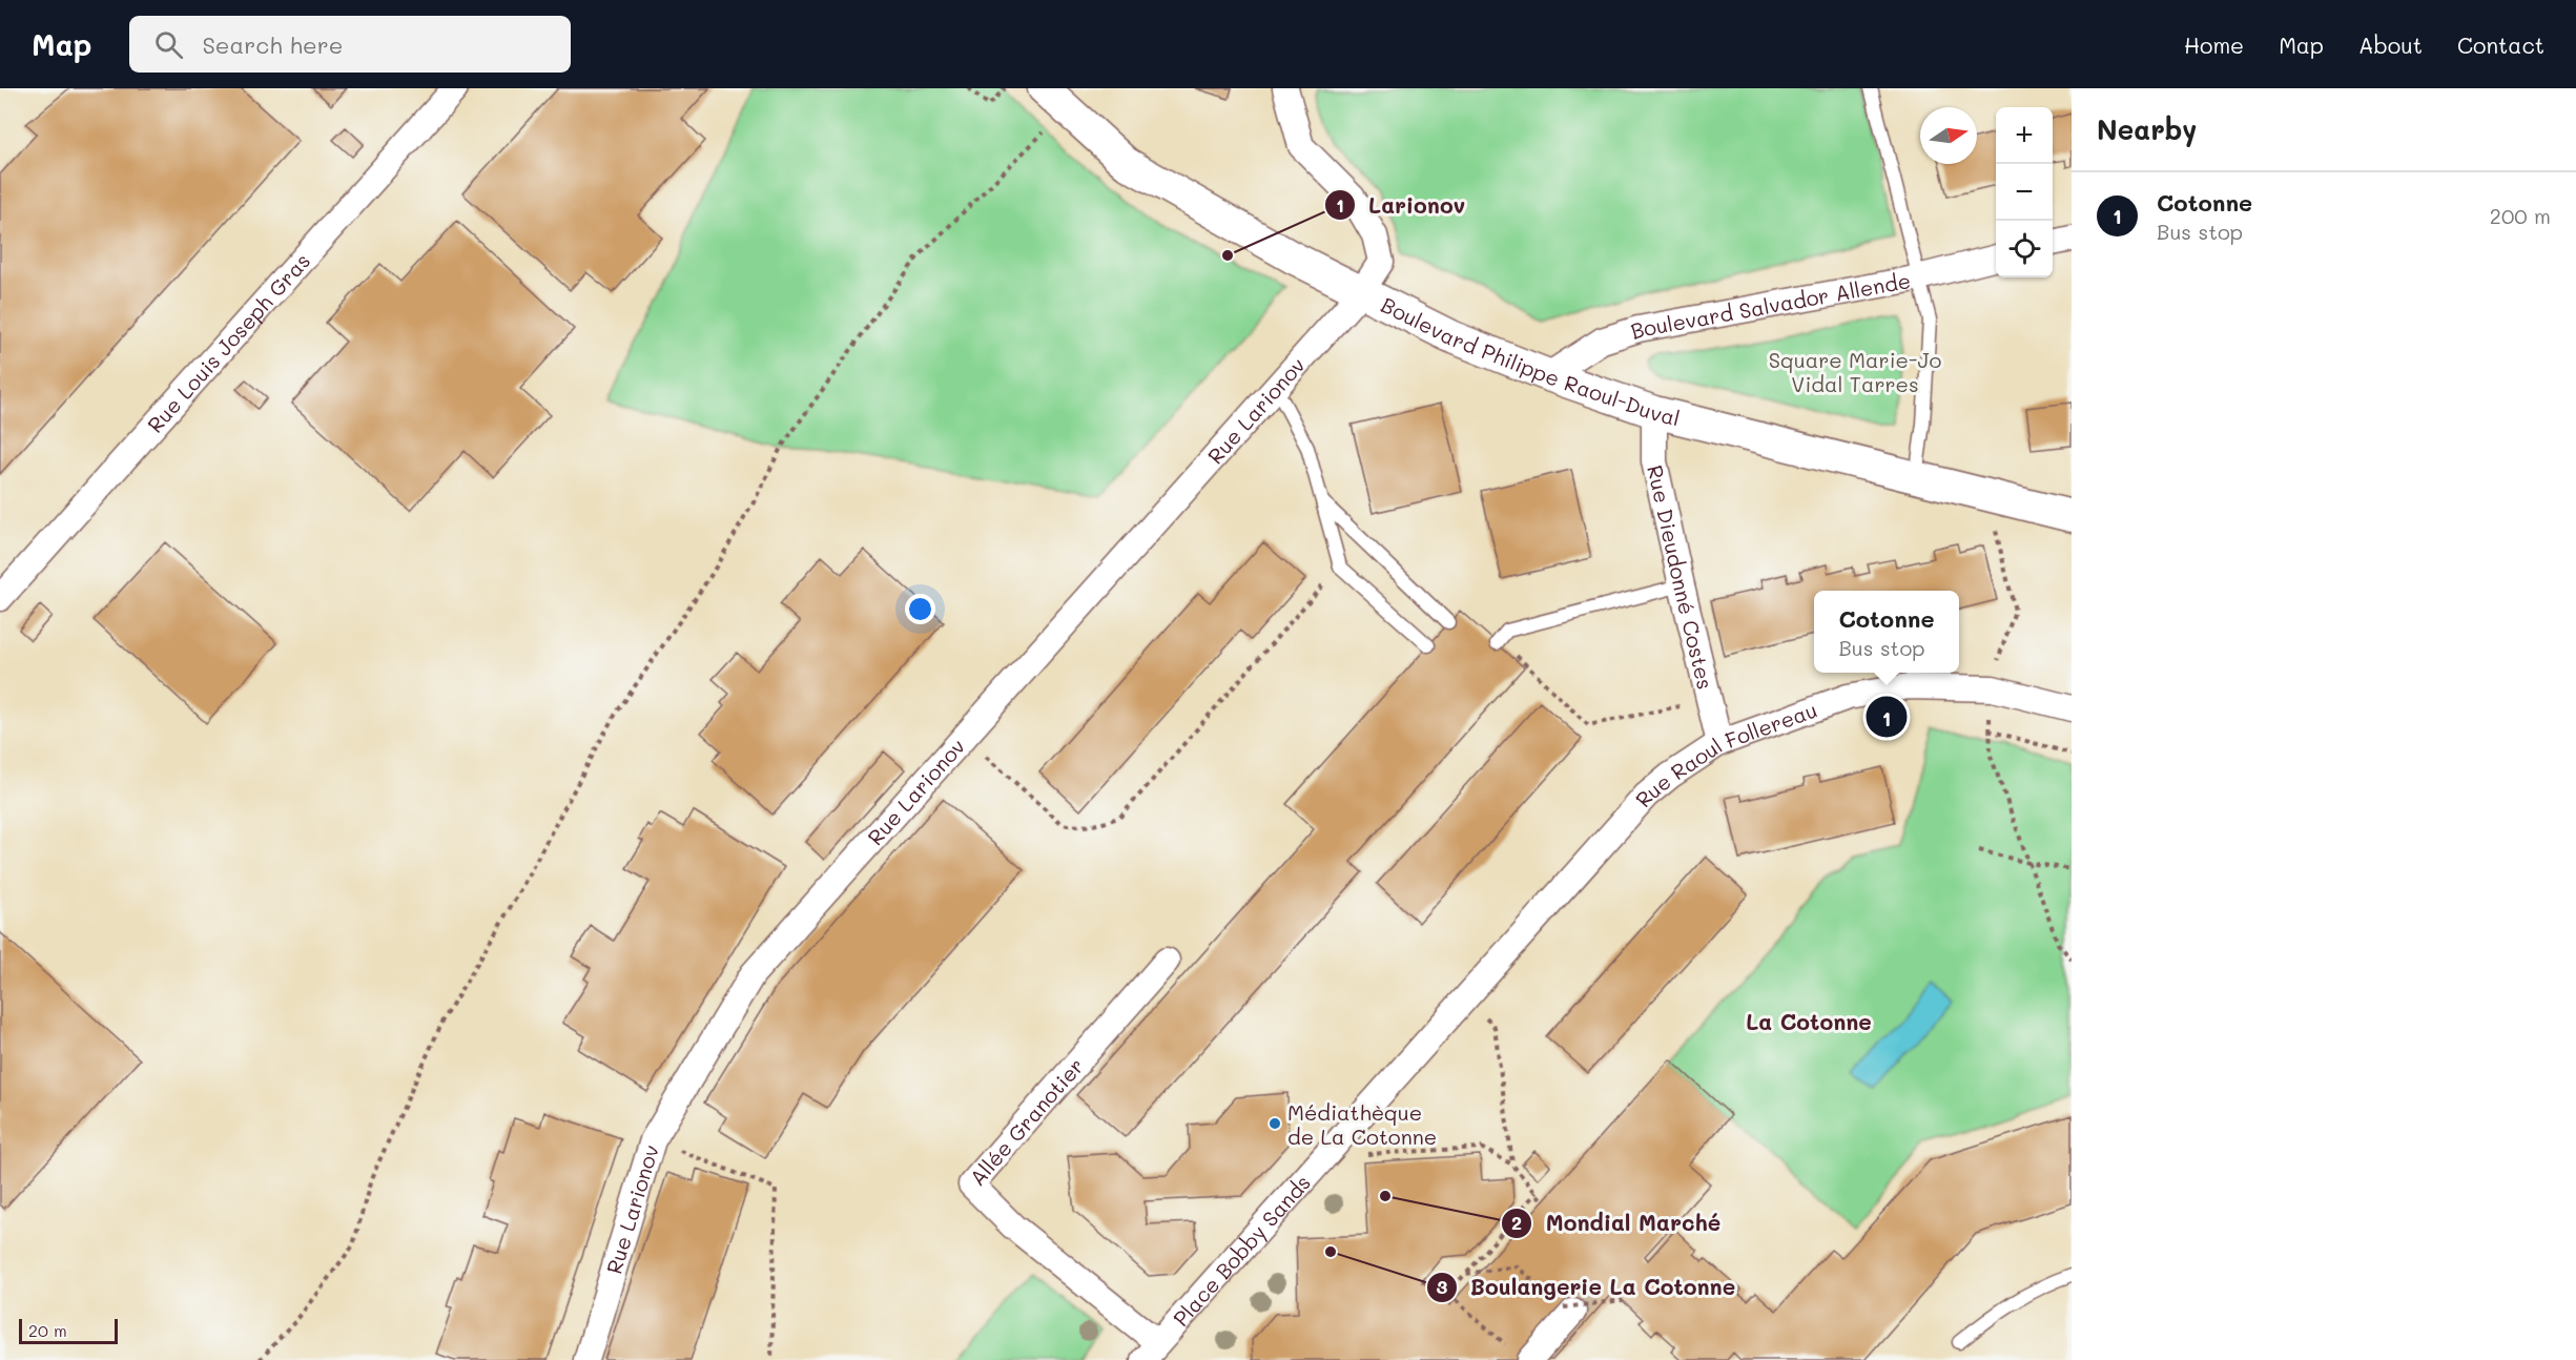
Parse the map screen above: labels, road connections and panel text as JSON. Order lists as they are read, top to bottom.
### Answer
{
  "streets": {
    "street": [
      "Boulevard Salvador Allende",
      "Rue Louis Joseph Gras",
      "Boulevard Philippe Raoul-Duval",
      "Rue Larionov",
      "Rue Dieudonné Costes",
      "Rue Raoul Follereau",
      "Allée Granotier",
      "Place Bobby Sands"
    ]
  },
  "crossings": [
    ["Boulevard Salvador Allende", "Boulevard Philippe Raoul-Duval"],
    ["Boulevard Philippe Raoul-Duval", "Rue Larionov"],
    ["Boulevard Philippe Raoul-Duval", "Rue Dieudonné Costes"],
    ["Rue Dieudonné Costes", "Rue Raoul Follereau"],
    ["Rue Raoul Follereau", "Place Bobby Sands"],
    ["Allée Granotier", "Place Bobby Sands"]
  ],
  "districts": ["La Cotonne"],
  "parks": ["Square Marie-Jo Vidal Tarres"],
  "places": [
    "Larionov",
    "Médiathèque de La Cotonne",
    "Mondial Marché",
    "Boulangerie La Cotonne"
  ],
  "scale_bar": "20 m",
  "north": "right",
  "page": {
    "header": "Map",
    "search": "Search here",
    "nav": [
      "Home",
      "Map",
      "About",
      "Contact"
    ],
    "heading": "Nearby",
    "map_buttons": ["+", "−"],
    "list": [
      {
        "mark": "1",
        "name": "Cotonne",
        "note": "Bus stop",
        "value": "200 m"
      }
    ],
    "popup": ["Cotonne", "Bus stop"],
    "pins": "1",
    "scale": "20 m"
  }
}
